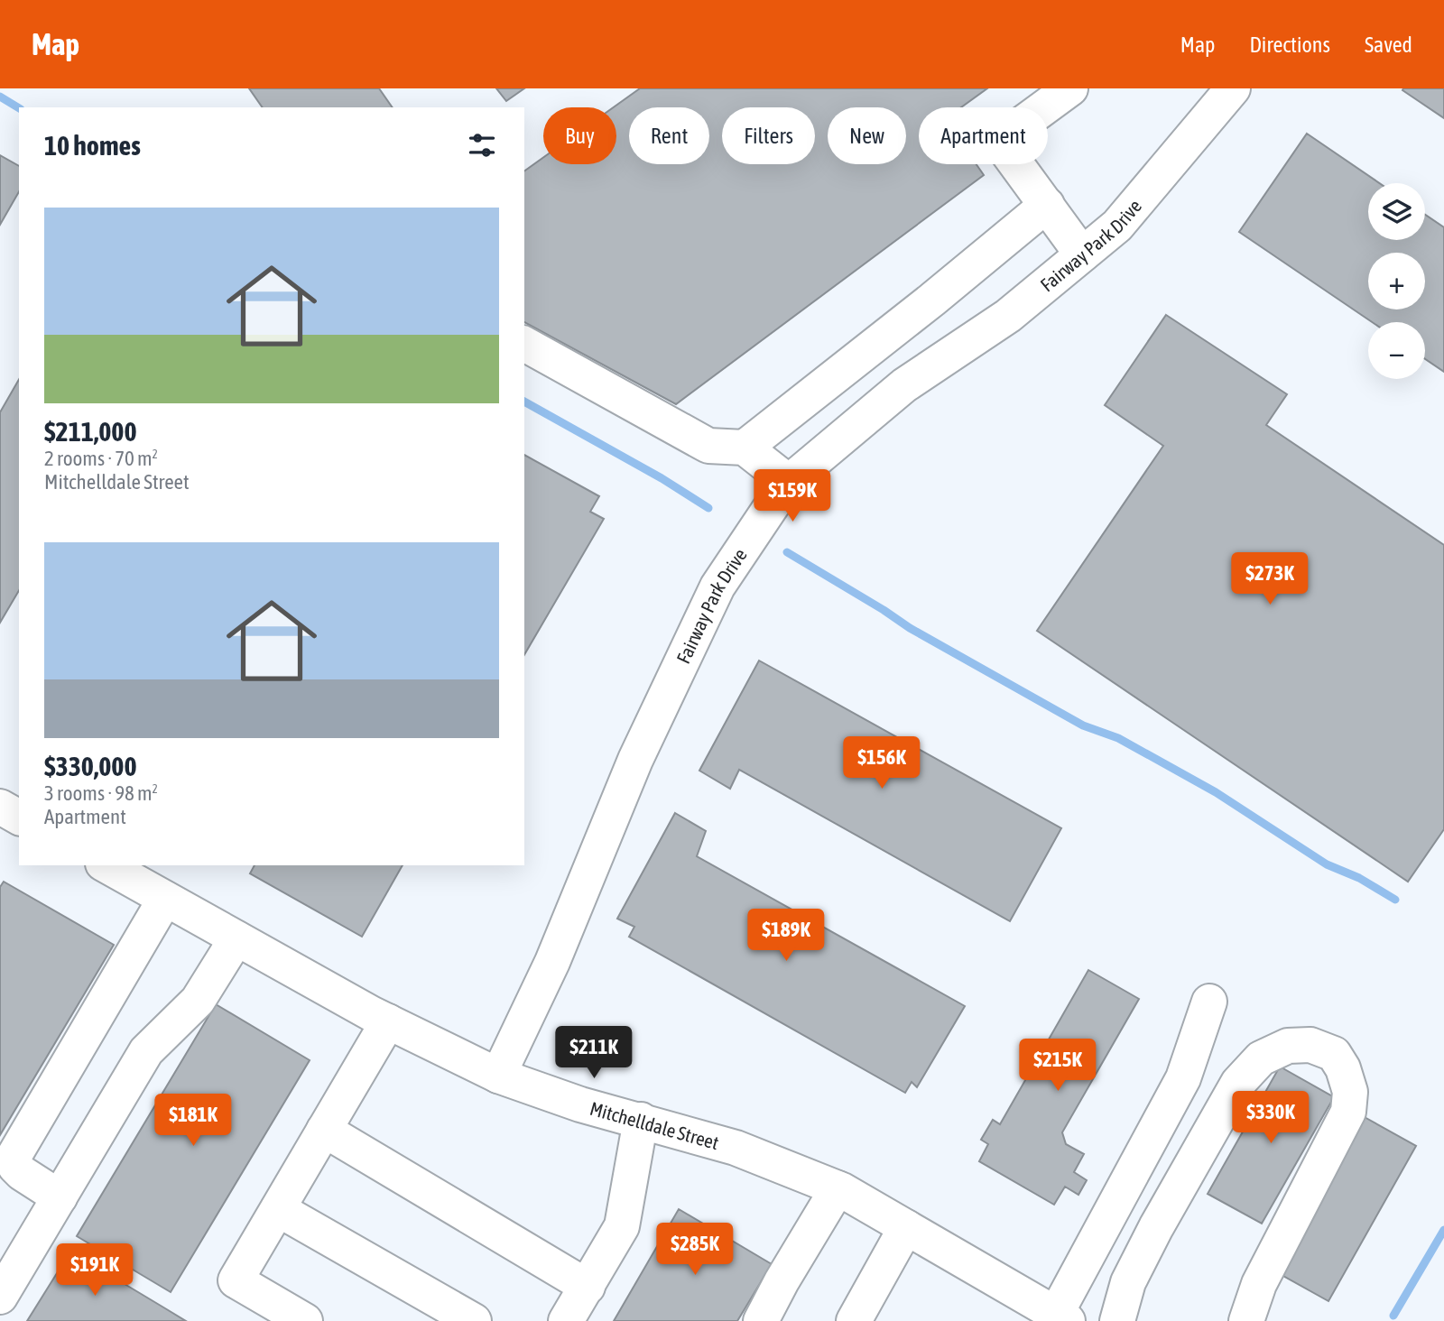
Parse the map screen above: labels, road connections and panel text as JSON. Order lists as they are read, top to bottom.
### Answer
{
  "streets": {
    "street": ["Fairway Park Drive", "Mitchelldale Street"]
  },
  "crossings": [
    ["Fairway Park Drive", "Mitchelldale Street"]
  ],
  "page": {
    "header": "Map",
    "nav": ["Map", "Directions", "Saved"],
    "chip": [
      "Buy",
      "Rent",
      "Filters",
      "New",
      "Apartment"
    ],
    "heading": "10 homes",
    "map_buttons": ["+", "−"],
    "list": [
      {
        "name": "$211,000",
        "note": "2 rooms · 70 m² · Mitchelldale Street"
      },
      {
        "name": "$330,000",
        "note": "3 rooms · 98 m² · Apartment"
      }
    ],
    "price": [
      "$159K",
      "$273K",
      "$156K",
      "$189K",
      "$211K",
      "$215K",
      "$330K",
      "$181K",
      "$285K",
      "$191K"
    ]
  }
}
